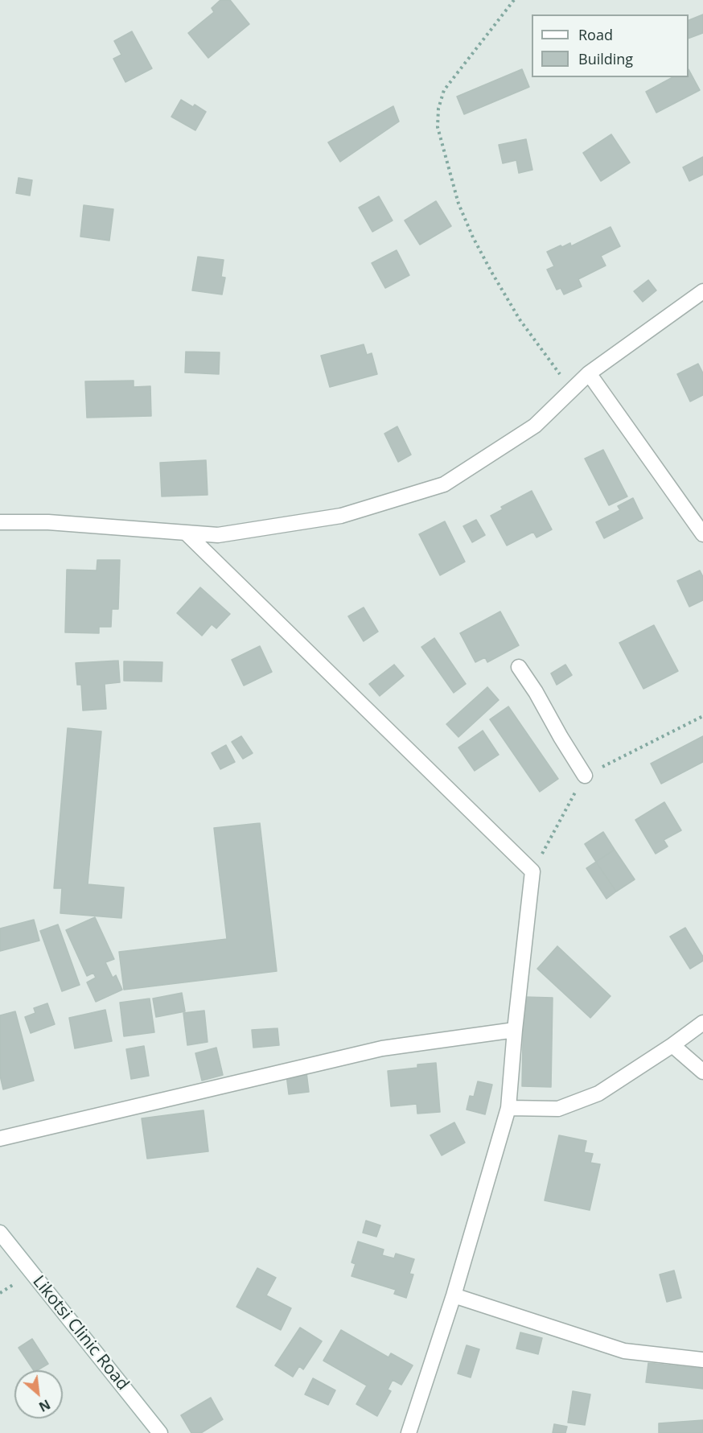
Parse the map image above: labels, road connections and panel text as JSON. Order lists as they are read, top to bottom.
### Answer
{
  "streets": {
    "street": ["Likotsi Clinic Road"]
  },
  "legend": ["Road", "Building"],
  "north": "bottom right"
}
